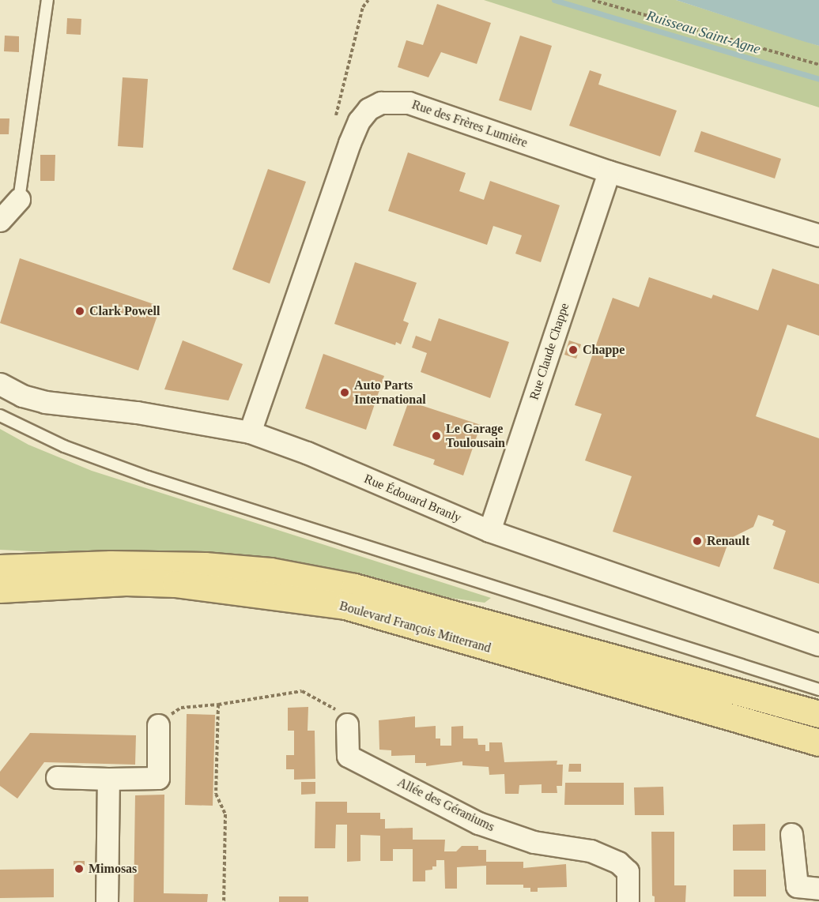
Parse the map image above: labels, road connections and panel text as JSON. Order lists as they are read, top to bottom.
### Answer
{
  "streets": {
    "main road": ["Boulevard François Mitterrand"],
    "street": [
      "Rue des Frères Lumière",
      "Rue Claude Chappe",
      "Rue Édouard Branly",
      "Allée des Géraniums"
    ]
  },
  "crossings": [
    ["Rue des Frères Lumière", "Rue Claude Chappe"],
    ["Rue des Frères Lumière", "Rue Édouard Branly"],
    ["Rue Claude Chappe", "Rue Édouard Branly"]
  ],
  "water": ["Ruisseau Saint-Agne"],
  "places": [
    "Clark Powell",
    "Chappe",
    "Auto Parts International",
    "Le Garage Toulousain",
    "Renault",
    "Mimosas"
  ]
}
